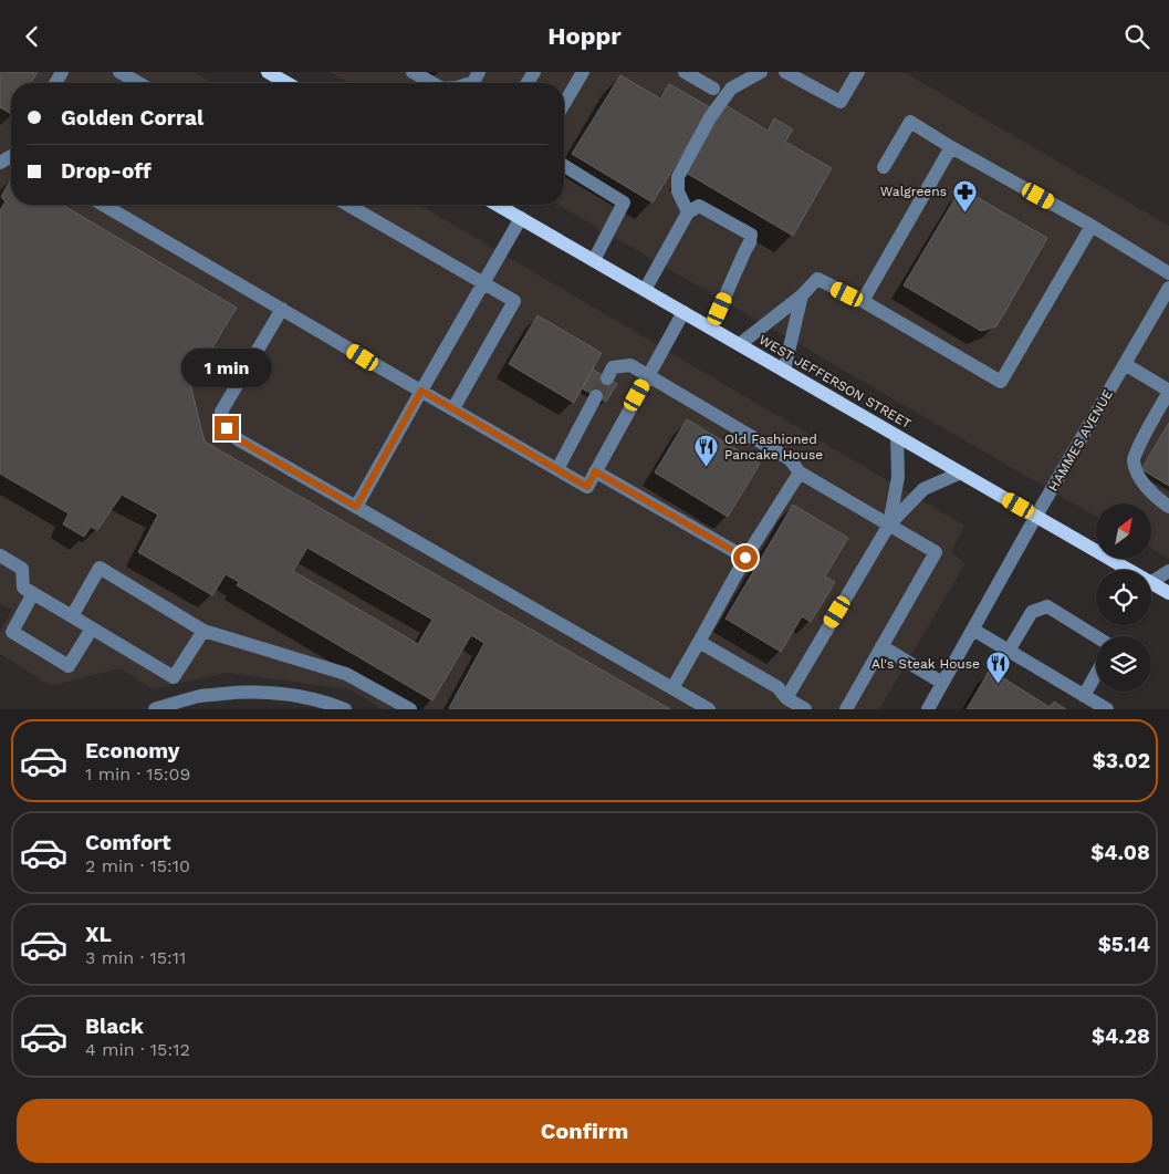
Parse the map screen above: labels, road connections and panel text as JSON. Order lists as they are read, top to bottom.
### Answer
{
  "streets": {
    "main road": ["WEST JEFFERSON STREET"],
    "street": ["HAMMES AVENUE"]
  },
  "crossings": [
    ["WEST JEFFERSON STREET", "HAMMES AVENUE"]
  ],
  "places": {
    "pharmacy": ["Walgreens"],
    "restaurant": ["Old Fashioned Pancake House", "Al's Steak House"]
  },
  "north": "top right",
  "page": {
    "header": "Hoppr",
    "banner": ["Golden Corral", "Drop-off"],
    "bubble": "1 min",
    "list": [
      {
        "name": "Economy",
        "note": "1 min · 15:09",
        "value": "$3.02"
      },
      {
        "name": "Comfort",
        "note": "2 min · 15:10",
        "value": "$4.08"
      },
      {
        "name": "XL",
        "note": "3 min · 15:11",
        "value": "$5.14"
      },
      {
        "name": "Black",
        "note": "4 min · 15:12",
        "value": "$4.28"
      }
    ],
    "buttons": "Confirm"
  }
}
